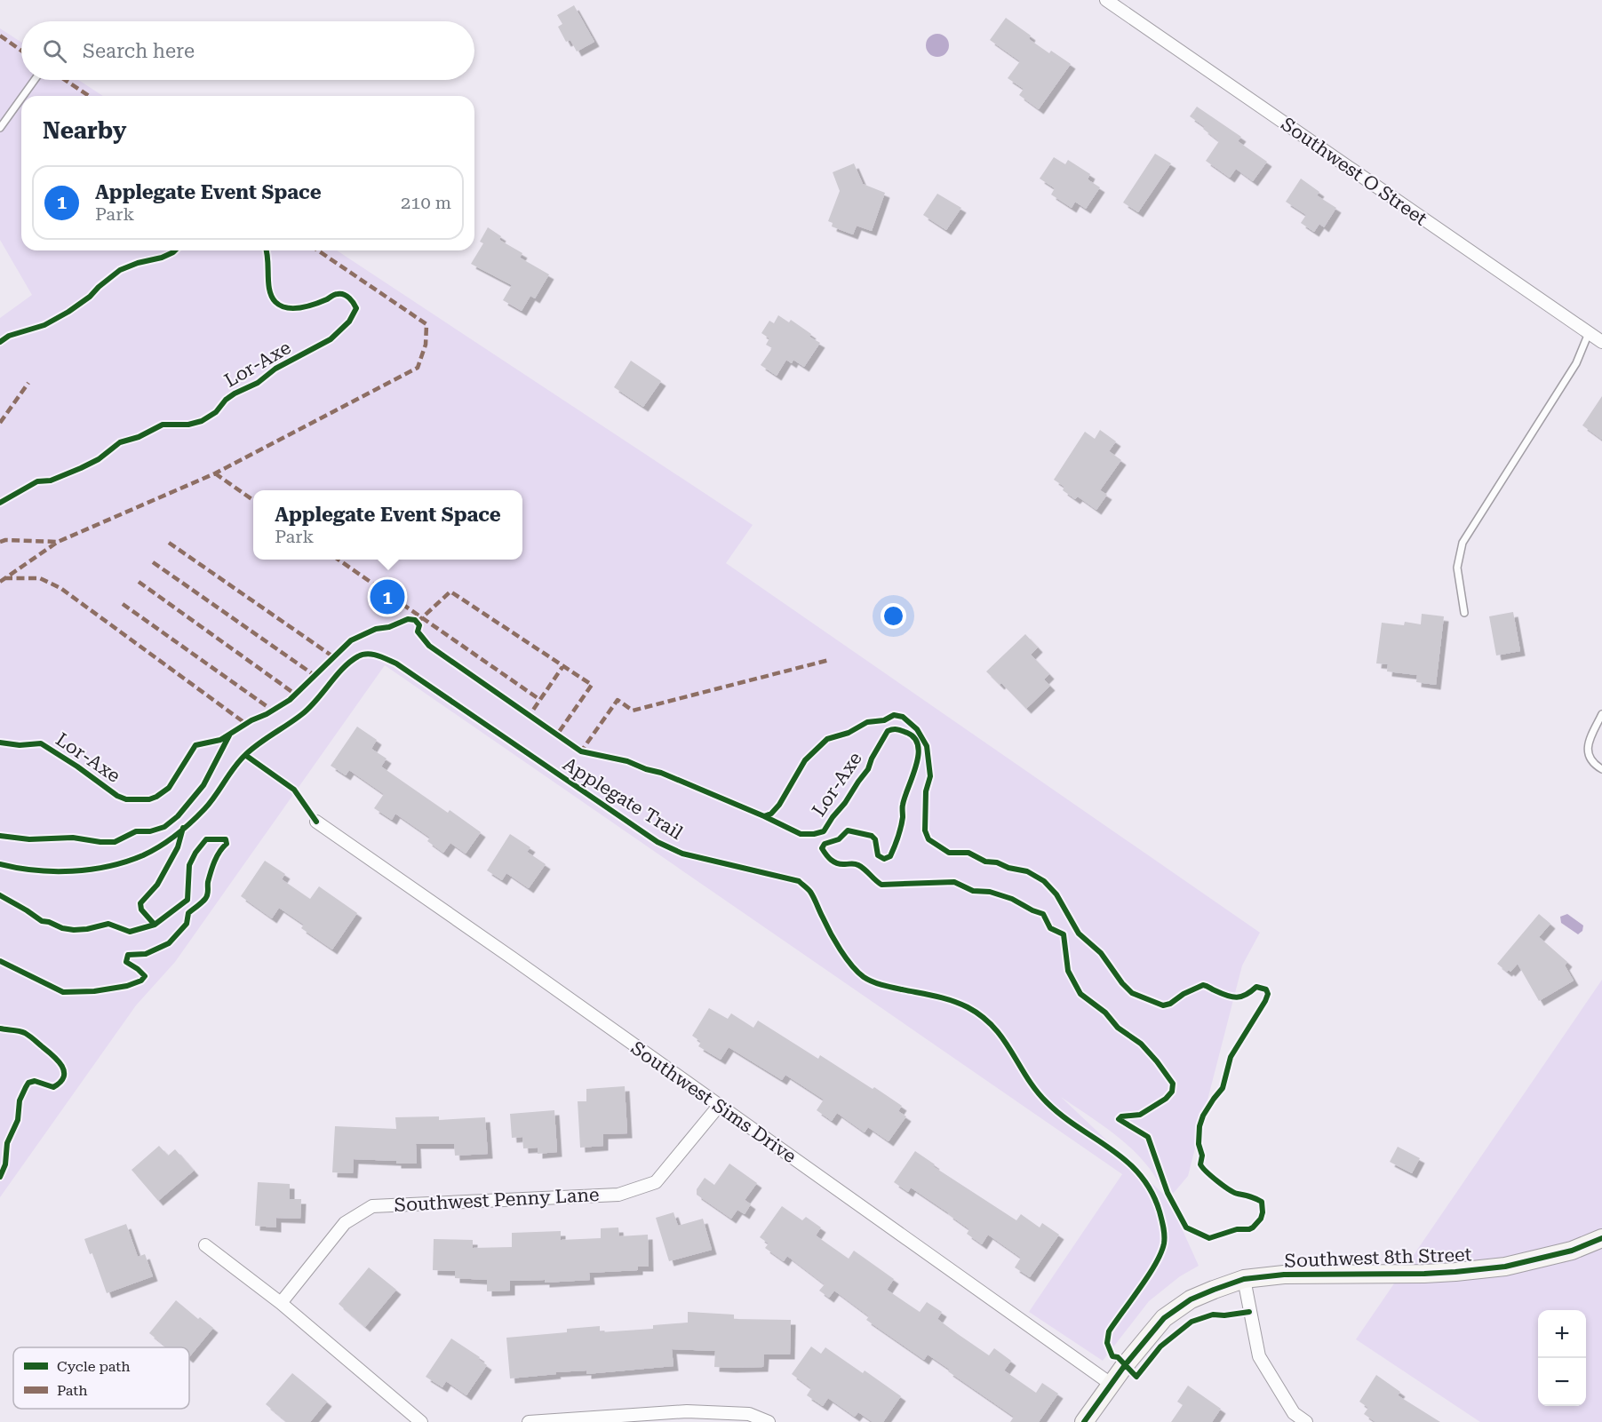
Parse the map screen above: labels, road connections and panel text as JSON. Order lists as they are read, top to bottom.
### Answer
{
  "streets": {
    "street": [
      "Southwest O Street",
      "Southwest Sims Drive",
      "Southwest Penny Lane",
      "Southwest 8th Street"
    ],
    "cycle path": ["Lor-Axe", "Applegate Trail"]
  },
  "crossings": [
    ["Southwest Sims Drive", "Southwest Penny Lane"],
    ["Southwest Sims Drive", "Southwest 8th Street"]
  ],
  "legend": ["Cycle path", "Path"],
  "page": {
    "search": "Search here",
    "heading": "Nearby",
    "list": [
      {
        "mark": "1",
        "name": "Applegate Event Space",
        "note": "Park",
        "value": "210 m"
      }
    ],
    "popup": ["Applegate Event Space", "Park"],
    "pins": "1",
    "map_buttons": ["+", "−"]
  }
}
